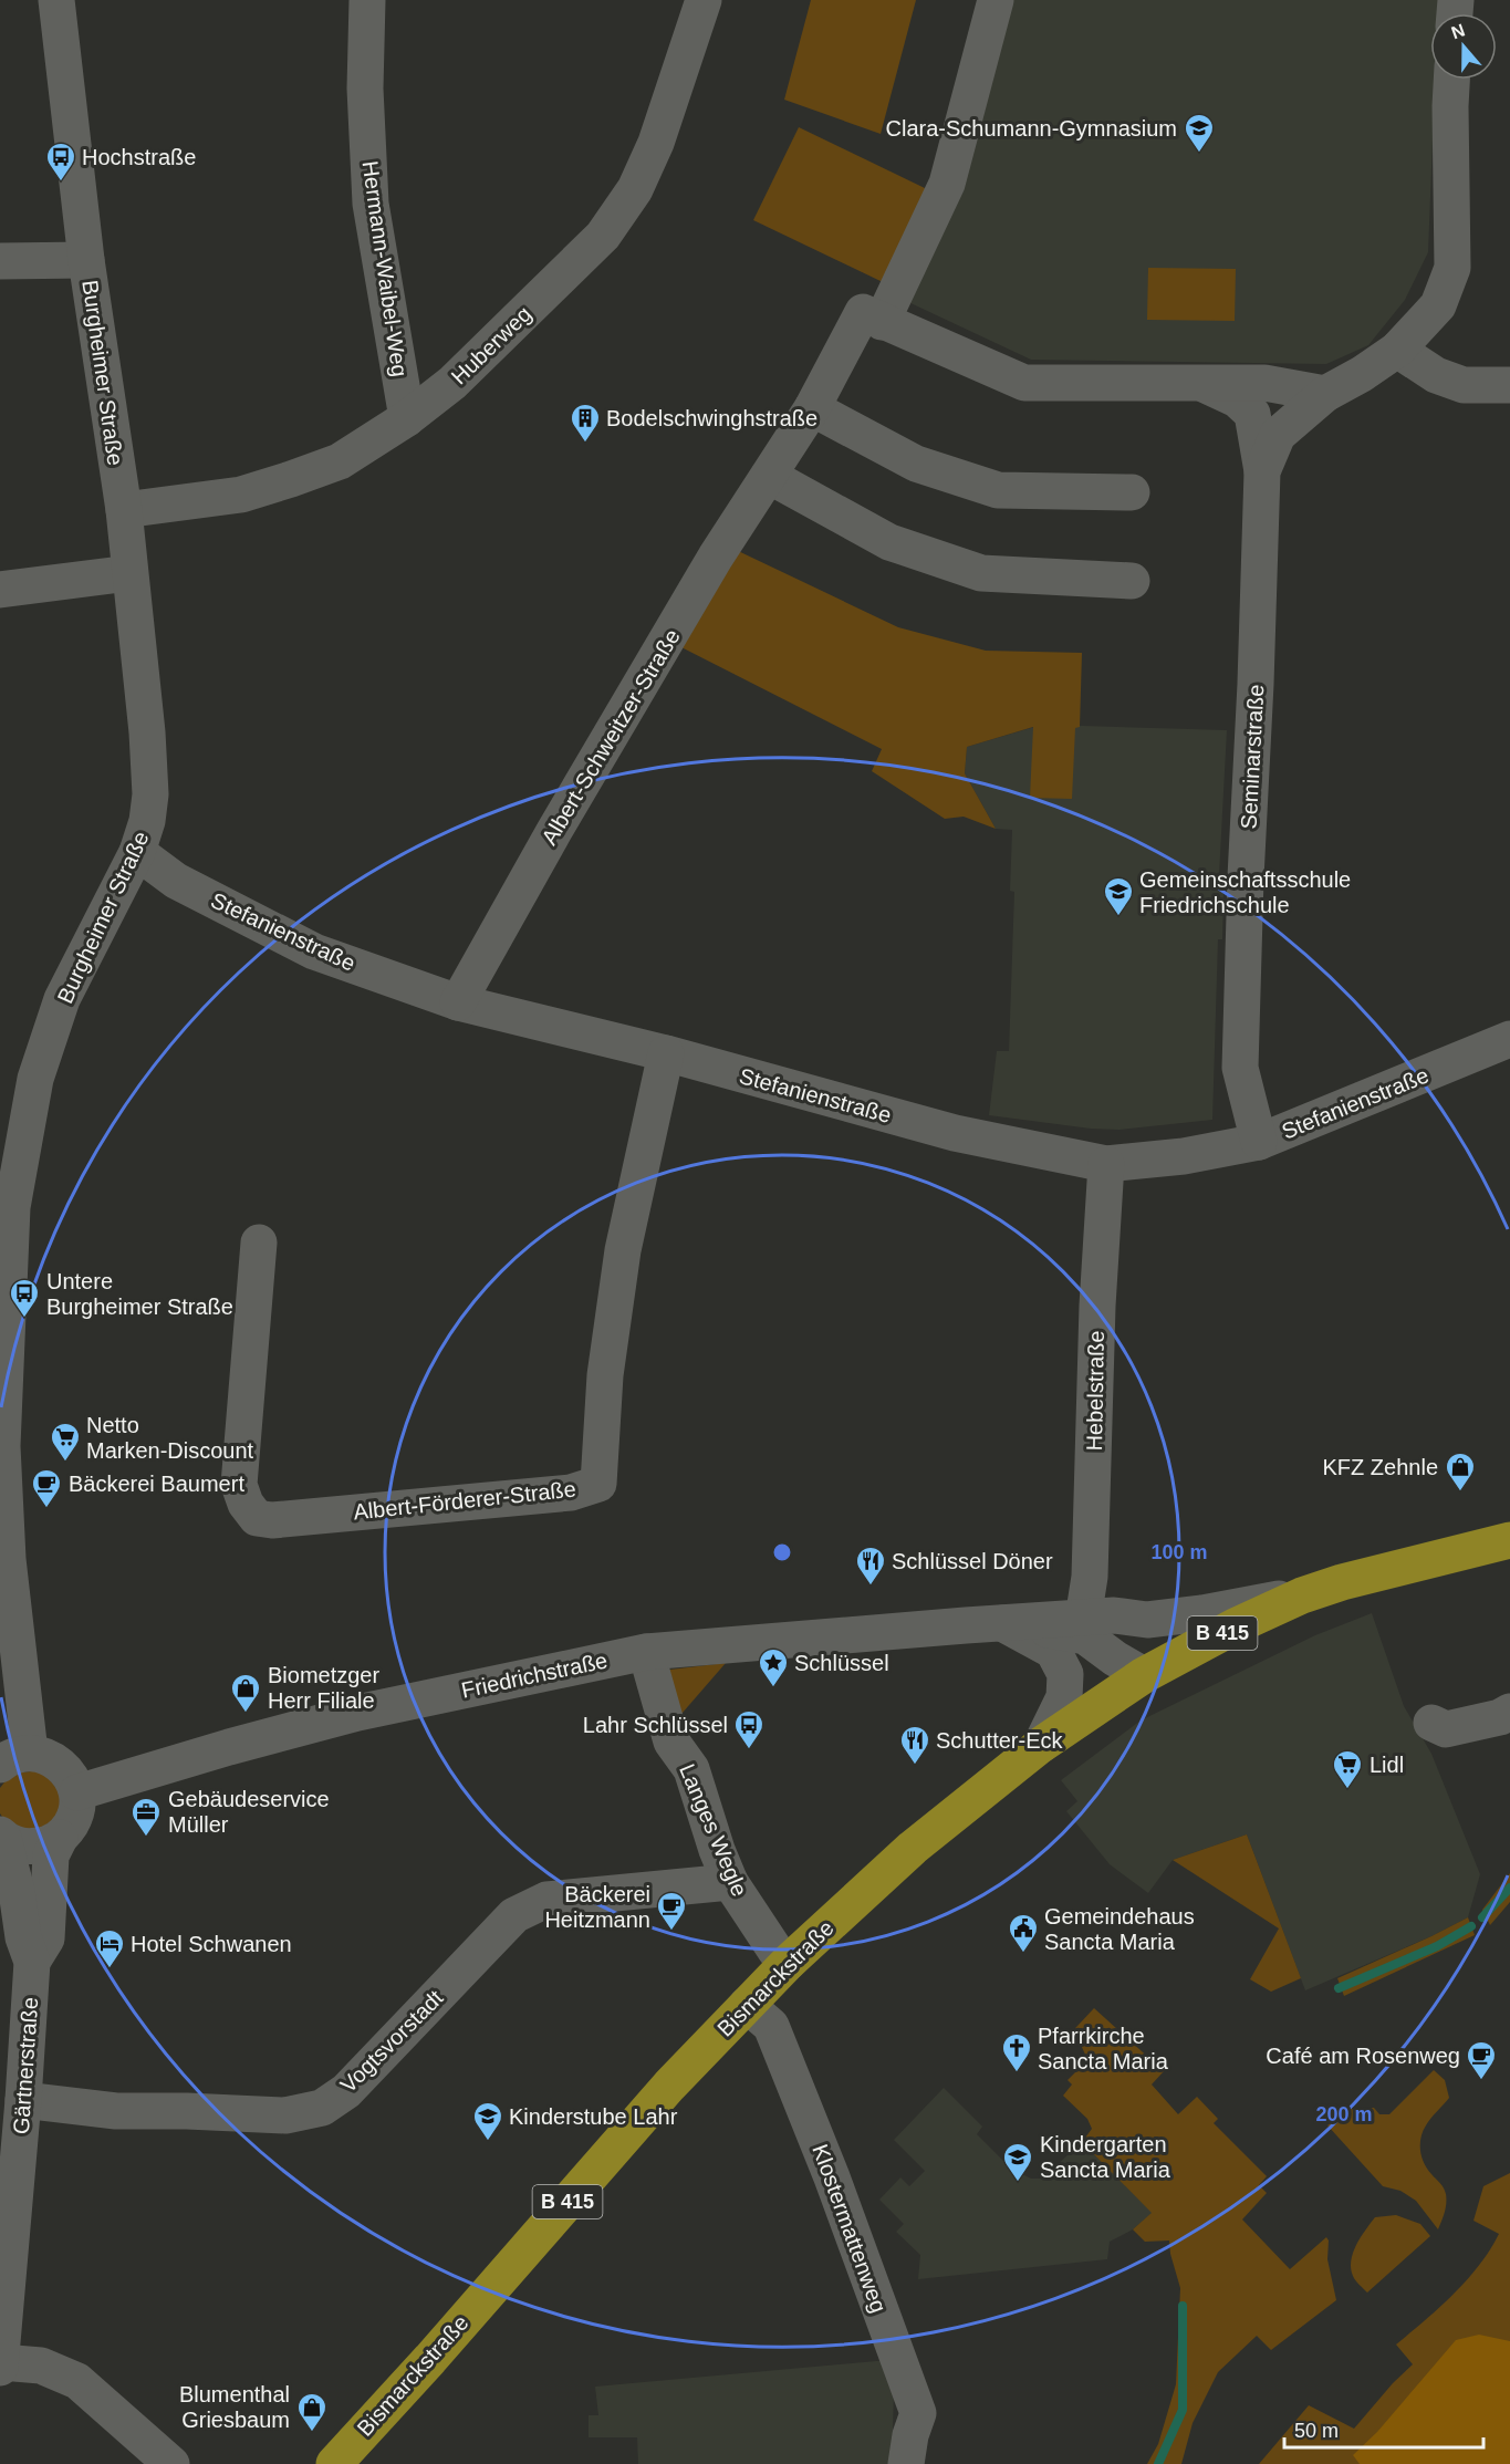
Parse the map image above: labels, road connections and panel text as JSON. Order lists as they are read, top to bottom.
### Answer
{
  "streets": {
    "main road": ["B 415", "Bismarckstraße"],
    "street": [
      "Hermann-Waibel-Weg",
      "Huberweg",
      "Burgheimer Straße",
      "Albert-Schweitzer-Straße",
      "Seminarstraße",
      "Stefanienstraße",
      "Hebelstraße",
      "Albert-Förderer-Straße",
      "Friedrichstraße",
      "Langes Wegle",
      "Vogtsvorstadt",
      "Gärtnerstraße",
      "Klostermattenweg"
    ]
  },
  "crossings": [
    ["Hermann-Waibel-Weg", "Huberweg"],
    ["Huberweg", "Burgheimer Straße"],
    ["Burgheimer Straße", "Stefanienstraße"],
    ["Burgheimer Straße", "Friedrichstraße"],
    ["Albert-Schweitzer-Straße", "Stefanienstraße"],
    ["Seminarstraße", "Stefanienstraße"],
    ["Stefanienstraße", "Hebelstraße"],
    ["Stefanienstraße", "Albert-Förderer-Straße"],
    ["Hebelstraße", "Friedrichstraße"],
    ["B 415", "Friedrichstraße"],
    ["B 415", "Bismarckstraße"],
    ["Friedrichstraße", "Langes Wegle"],
    ["Friedrichstraße", "Bismarckstraße"],
    ["Langes Wegle", "Bismarckstraße"],
    ["Langes Wegle", "Vogtsvorstadt"],
    ["Bismarckstraße", "Klostermattenweg"],
    ["Vogtsvorstadt", "Gärtnerstraße"]
  ],
  "places": {
    "school or university": [
      "Clara-Schumann-Gymnasium",
      "Gemeinschaftsschule Friedrichschule",
      "Kinderstube Lahr",
      "Kindergarten Sancta Maria"
    ],
    "bus stop": ["Hochstraße", "Untere Burgheimer Straße", "Lahr Schlüssel"],
    "building": ["Bodelschwinghstraße"],
    "supermarket": ["Netto Marken-Discount", "Lidl"],
    "shop": ["KFZ Zehnle", "Biometzger Herr Filiale", "Blumenthal Griesbaum"],
    "cafe": ["Bäckerei Baumert", "Bäckerei Heitzmann", "Café am Rosenweg"],
    "restaurant": ["Schlüssel Döner", "Schutter-Eck"],
    "place": ["Schlüssel"],
    "office": ["Gebäudeservice Müller"],
    "public building": ["Gemeindehaus Sancta Maria"],
    "hotel": ["Hotel Schwanen"],
    "church": ["Pfarrkirche Sancta Maria"]
  },
  "scale_bar": "50 m",
  "north": "top",
  "rings": ["100 m", "200 m"]
}
